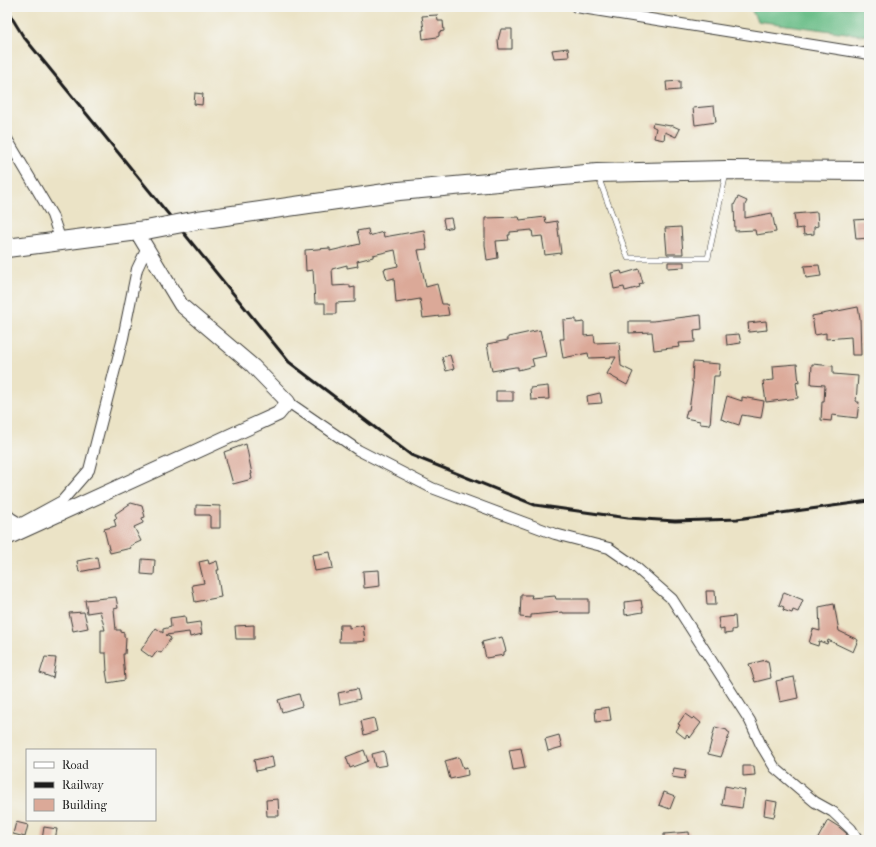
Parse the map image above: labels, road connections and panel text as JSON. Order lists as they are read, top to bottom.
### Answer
{
  "legend": ["Road", "Railway", "Building"]
}
